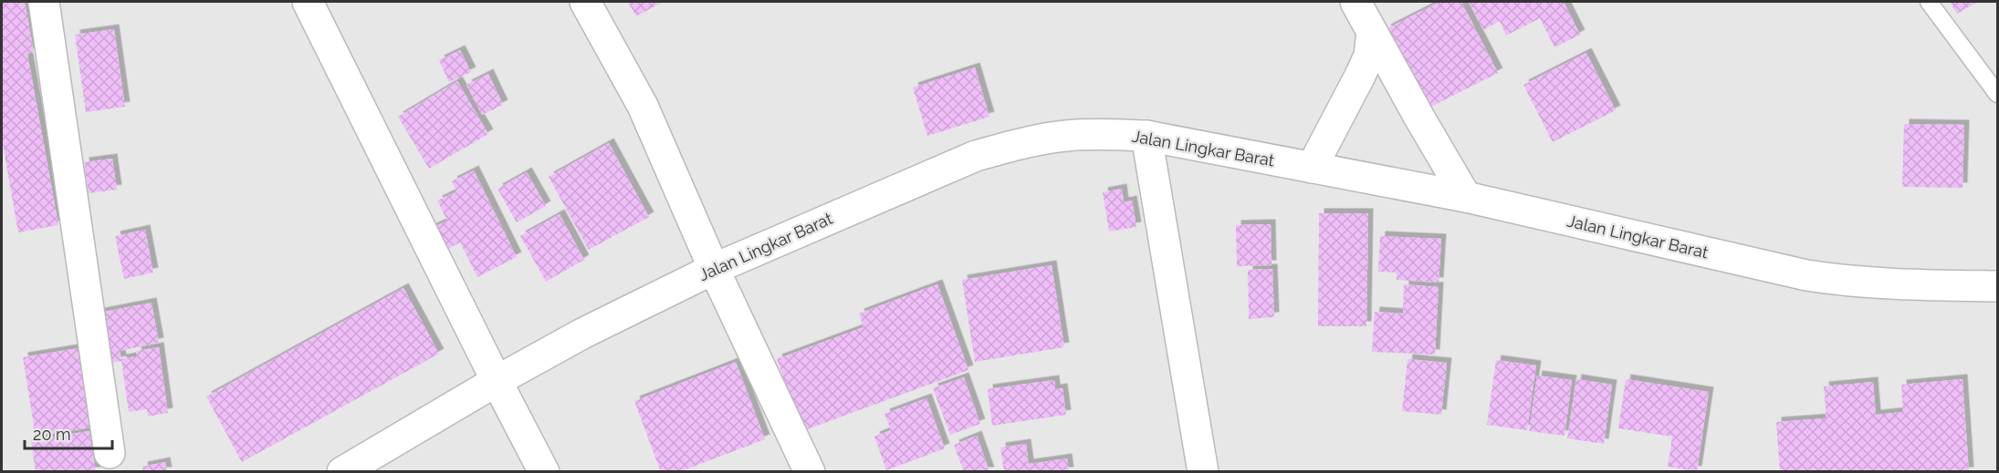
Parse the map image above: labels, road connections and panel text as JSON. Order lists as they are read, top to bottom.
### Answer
{
  "streets": {
    "main road": ["Jalan Lingkar Barat"]
  },
  "scale_bar": "20 m"
}
